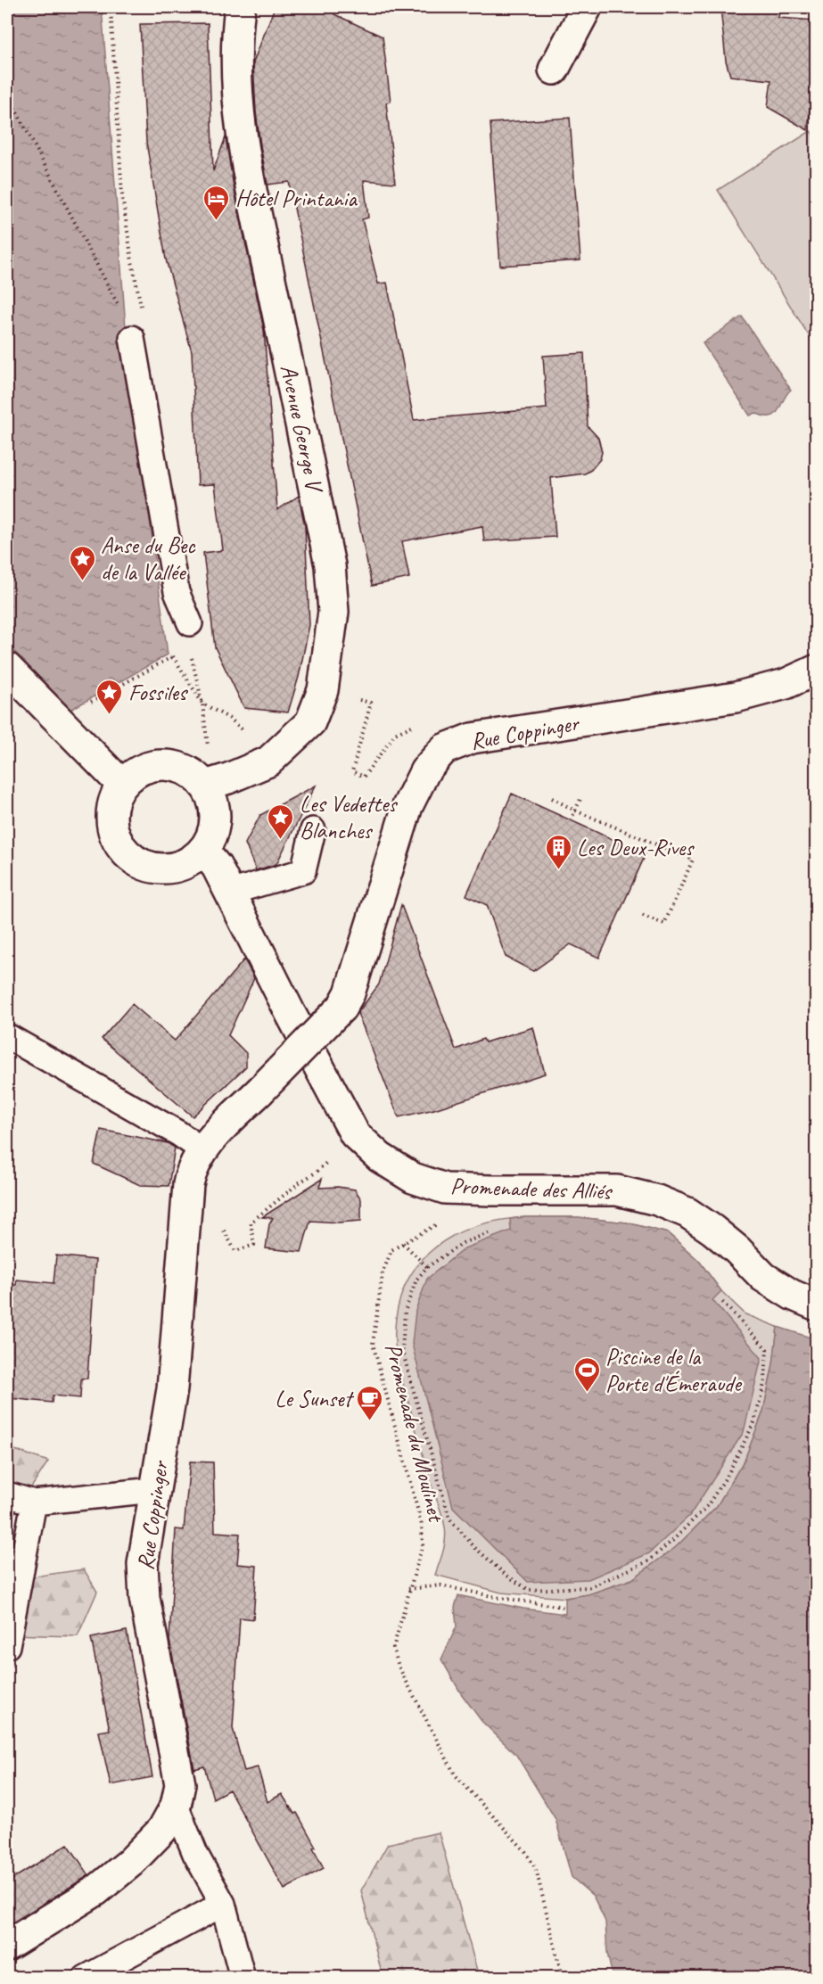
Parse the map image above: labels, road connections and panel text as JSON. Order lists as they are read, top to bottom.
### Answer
{
  "streets": {
    "street": ["Avenue George V", "Rue Coppinger", "Promenade des Alliés"],
    "path": ["Promenade du Moulinet"]
  },
  "crossings": [
    ["Avenue George V", "Promenade des Alliés"]
  ],
  "places": {
    "hotel": ["Hôtel Printania"],
    "place": ["Anse du Bec de la Vallée", "Fossiles", "Les Vedettes Blanches"],
    "building": ["Les Deux-Rives"],
    "sports": ["Piscine de la Porte d'Émeraude"],
    "cafe": ["Le Sunset"]
  }
}
